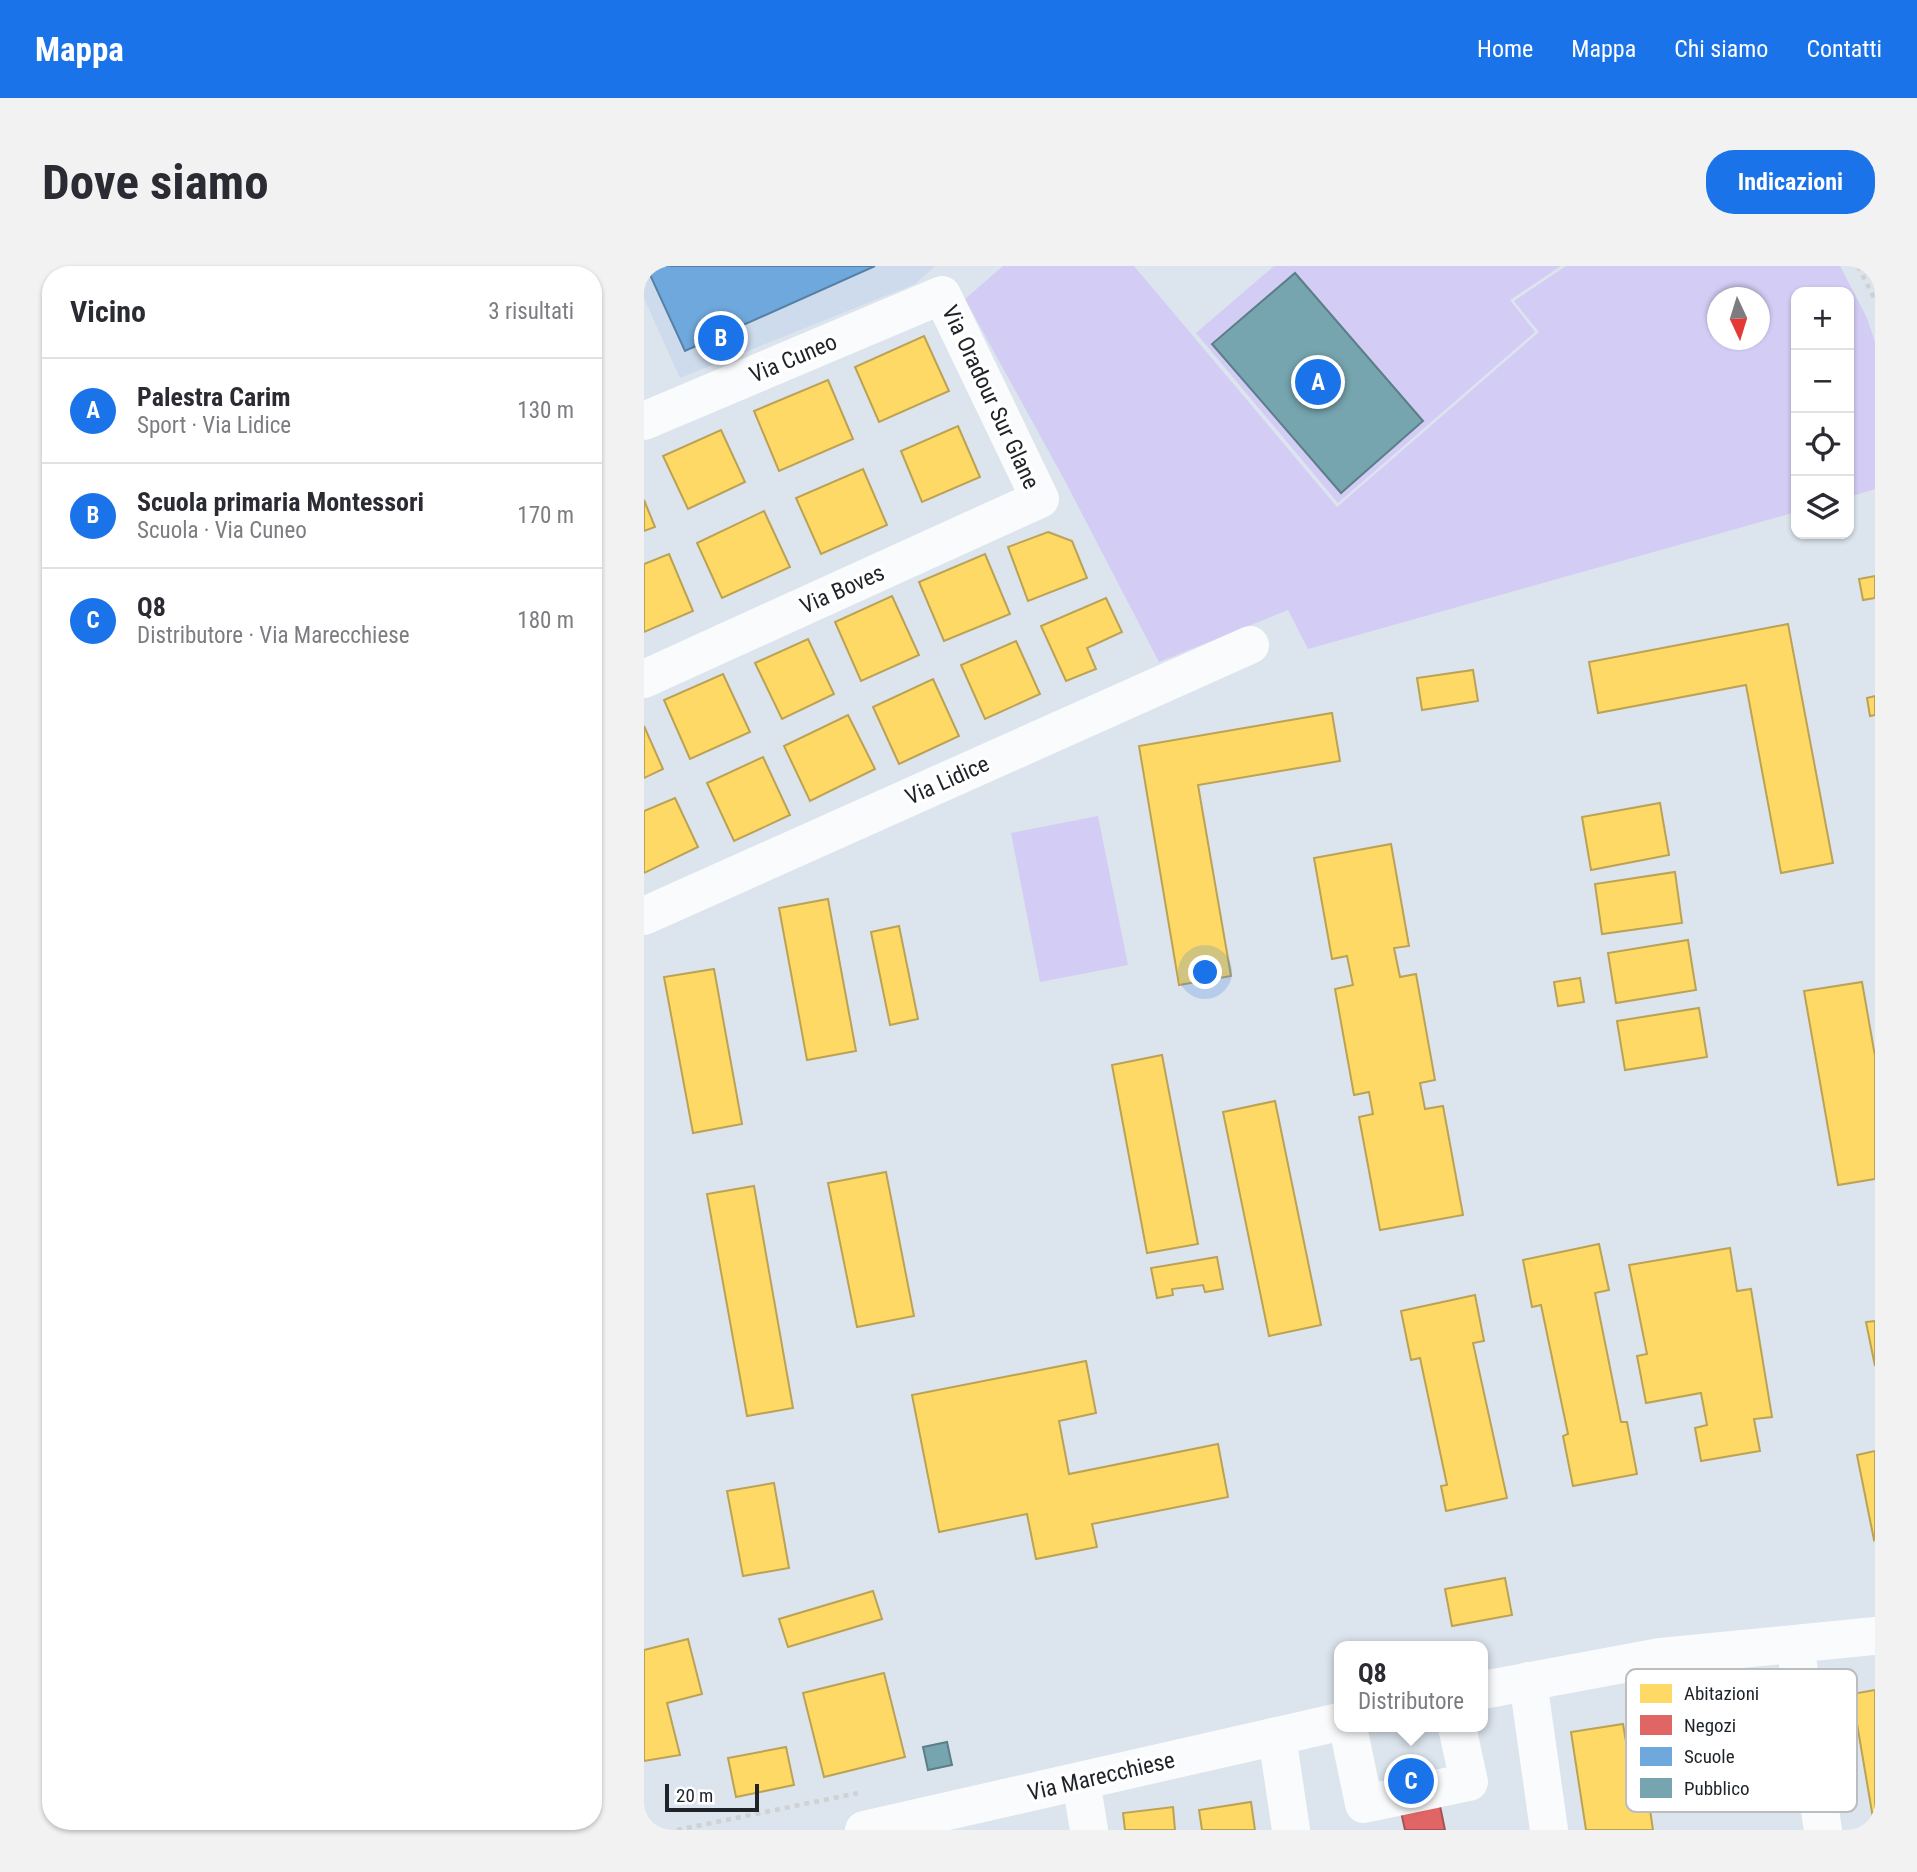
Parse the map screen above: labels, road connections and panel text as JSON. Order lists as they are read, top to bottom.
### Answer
{
  "streets": {
    "street": [
      "Via Cuneo",
      "Via Oradour Sur Glane",
      "Via Boves",
      "Via Lidice",
      "Via Marecchiese"
    ]
  },
  "crossings": [
    ["Via Cuneo", "Via Oradour Sur Glane"],
    ["Via Oradour Sur Glane", "Via Boves"]
  ],
  "legend": [
    "Abitazioni",
    "Negozi",
    "Scuole",
    "Pubblico"
  ],
  "scale_bar": "20 m",
  "north": "bottom",
  "page": {
    "header": "Mappa",
    "nav": [
      "Home",
      "Mappa",
      "Chi siamo",
      "Contatti"
    ],
    "buttons": "Indicazioni",
    "title": "Dove siamo",
    "heading": ["Vicino", "3 risultati"],
    "map_buttons": ["+", "−"],
    "pins": ["B", "A", "C"],
    "list": [
      {
        "mark": "A",
        "name": "Palestra Carim",
        "note": "Sport · Via Lidice",
        "value": "130 m"
      },
      {
        "mark": "B",
        "name": "Scuola primaria Montessori",
        "note": "Scuola · Via Cuneo",
        "value": "170 m"
      },
      {
        "mark": "C",
        "name": "Q8",
        "note": "Distributore · Via Marecchiese",
        "value": "180 m"
      }
    ],
    "popup": ["Q8", "Distributore"],
    "scale": "20 m"
  }
}
